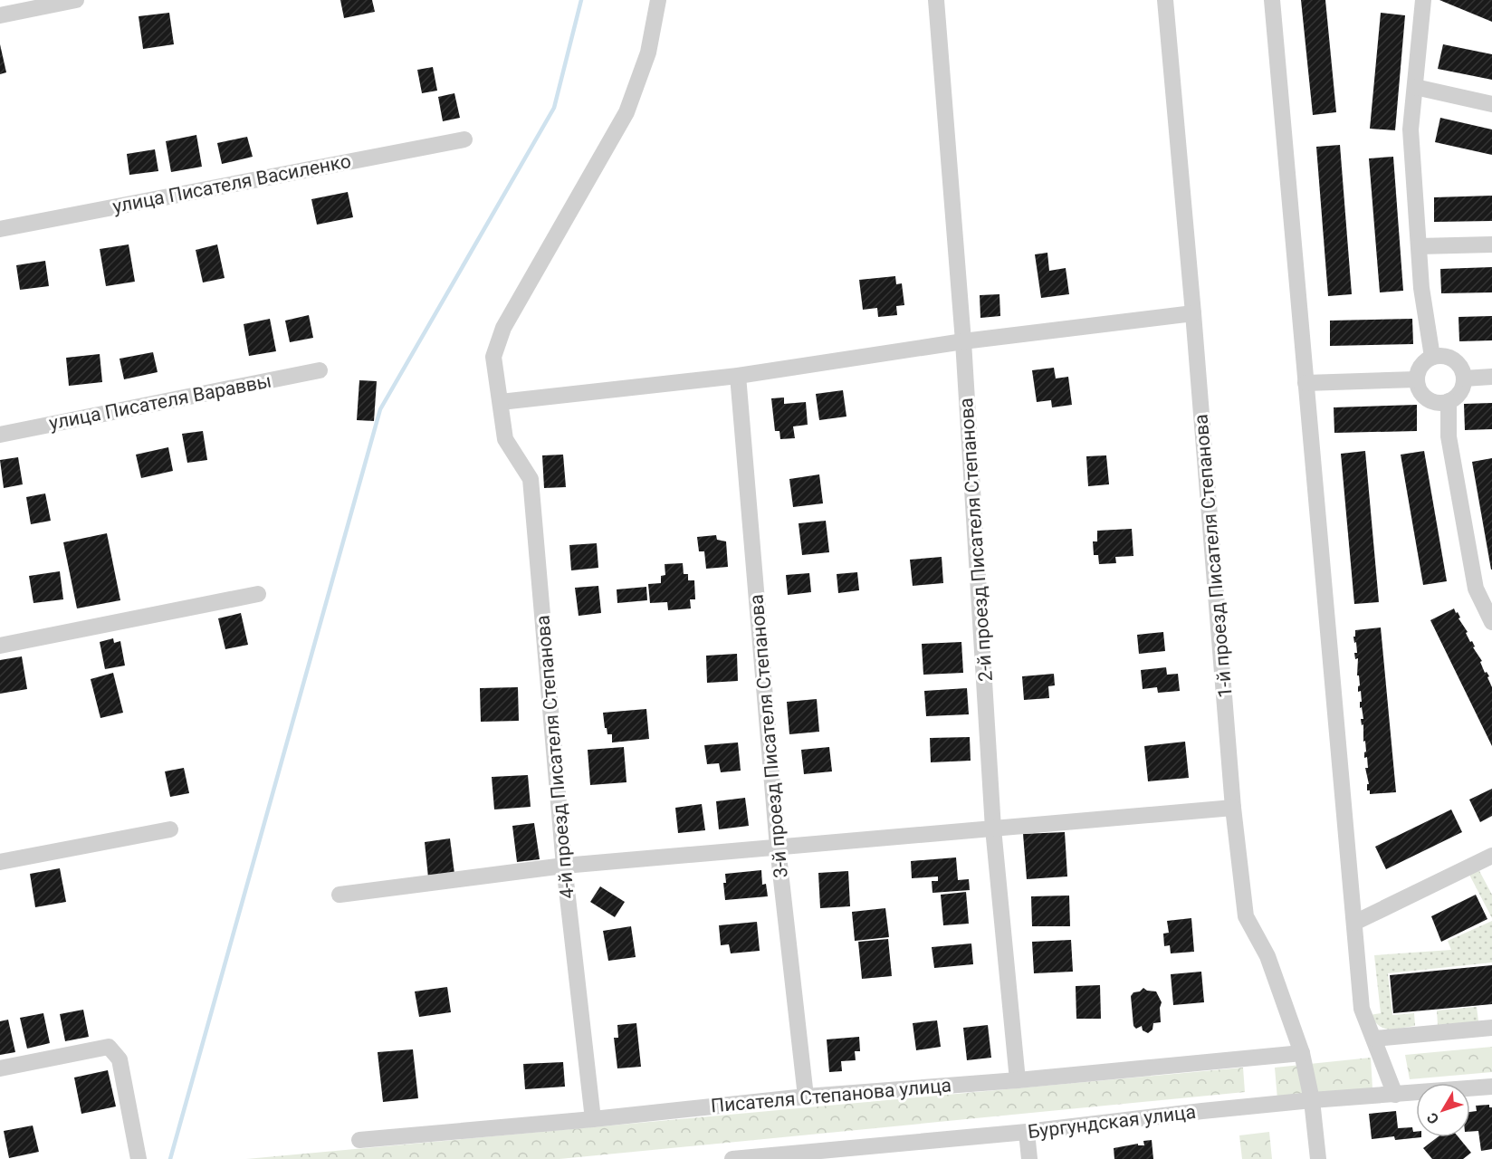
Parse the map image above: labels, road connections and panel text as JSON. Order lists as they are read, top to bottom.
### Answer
{
  "streets": {
    "street": [
      "улица Писателя Василенко",
      "улица Писателя Вараввы",
      "2-й проезд Писателя Степанова",
      "1-й проезд Писателя Степанова",
      "3-й проезд Писателя Степанова",
      "4-й проезд Писателя Степанова",
      "Писателя Степанова улица",
      "Бургундская улица"
    ]
  },
  "crossings": [
    ["2-й проезд Писателя Степанова", "Писателя Степанова улица"],
    ["1-й проезд Писателя Степанова", "Писателя Степанова улица"],
    ["1-й проезд Писателя Степанова", "Бургундская улица"],
    ["3-й проезд Писателя Степанова", "Писателя Степанова улица"],
    ["4-й проезд Писателя Степанова", "Писателя Степанова улица"]
  ],
  "north": "bottom left"
}
